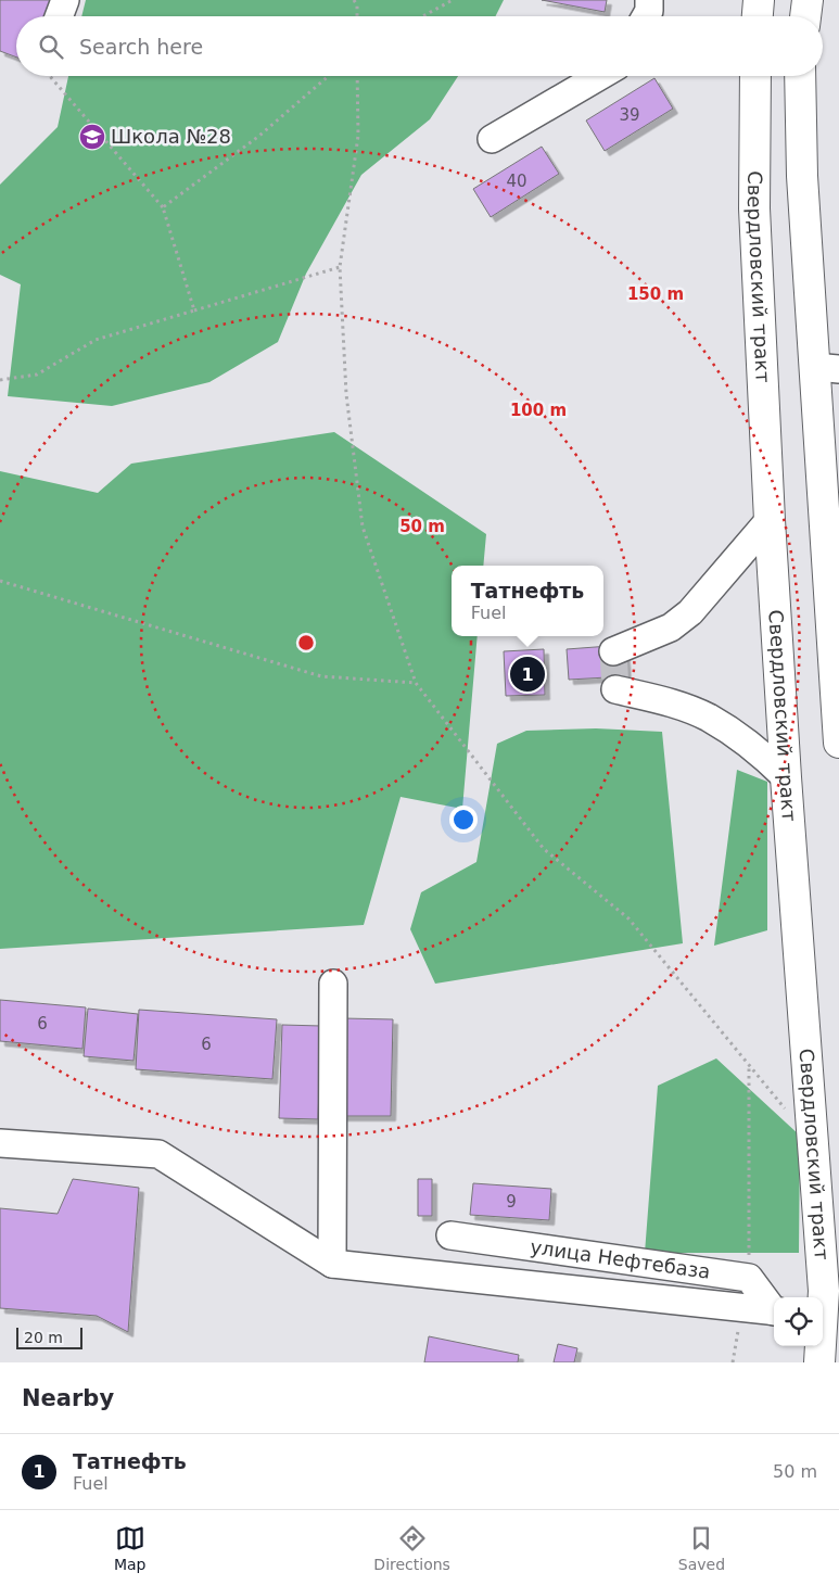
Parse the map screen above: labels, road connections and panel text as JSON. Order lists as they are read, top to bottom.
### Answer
{
  "streets": {
    "main road": ["Свердловский тракт"],
    "street": ["улица Нефтебаза"]
  },
  "places": {
    "school or university": ["Школа №28"]
  },
  "house_numbers": [
    "39",
    "40",
    "6",
    "6",
    "9"
  ],
  "scale_bar": "20 m",
  "page": {
    "search": "Search here",
    "popup": ["Татнефть", "Fuel"],
    "pins": "1",
    "scale": "20 m",
    "heading": "Nearby",
    "list": [
      {
        "mark": "1",
        "name": "Татнефть",
        "note": "Fuel",
        "value": "50 m"
      }
    ],
    "nav": ["Map", "Directions", "Saved"]
  },
  "rings": ["150 m", "100 m", "50 m"]
}
